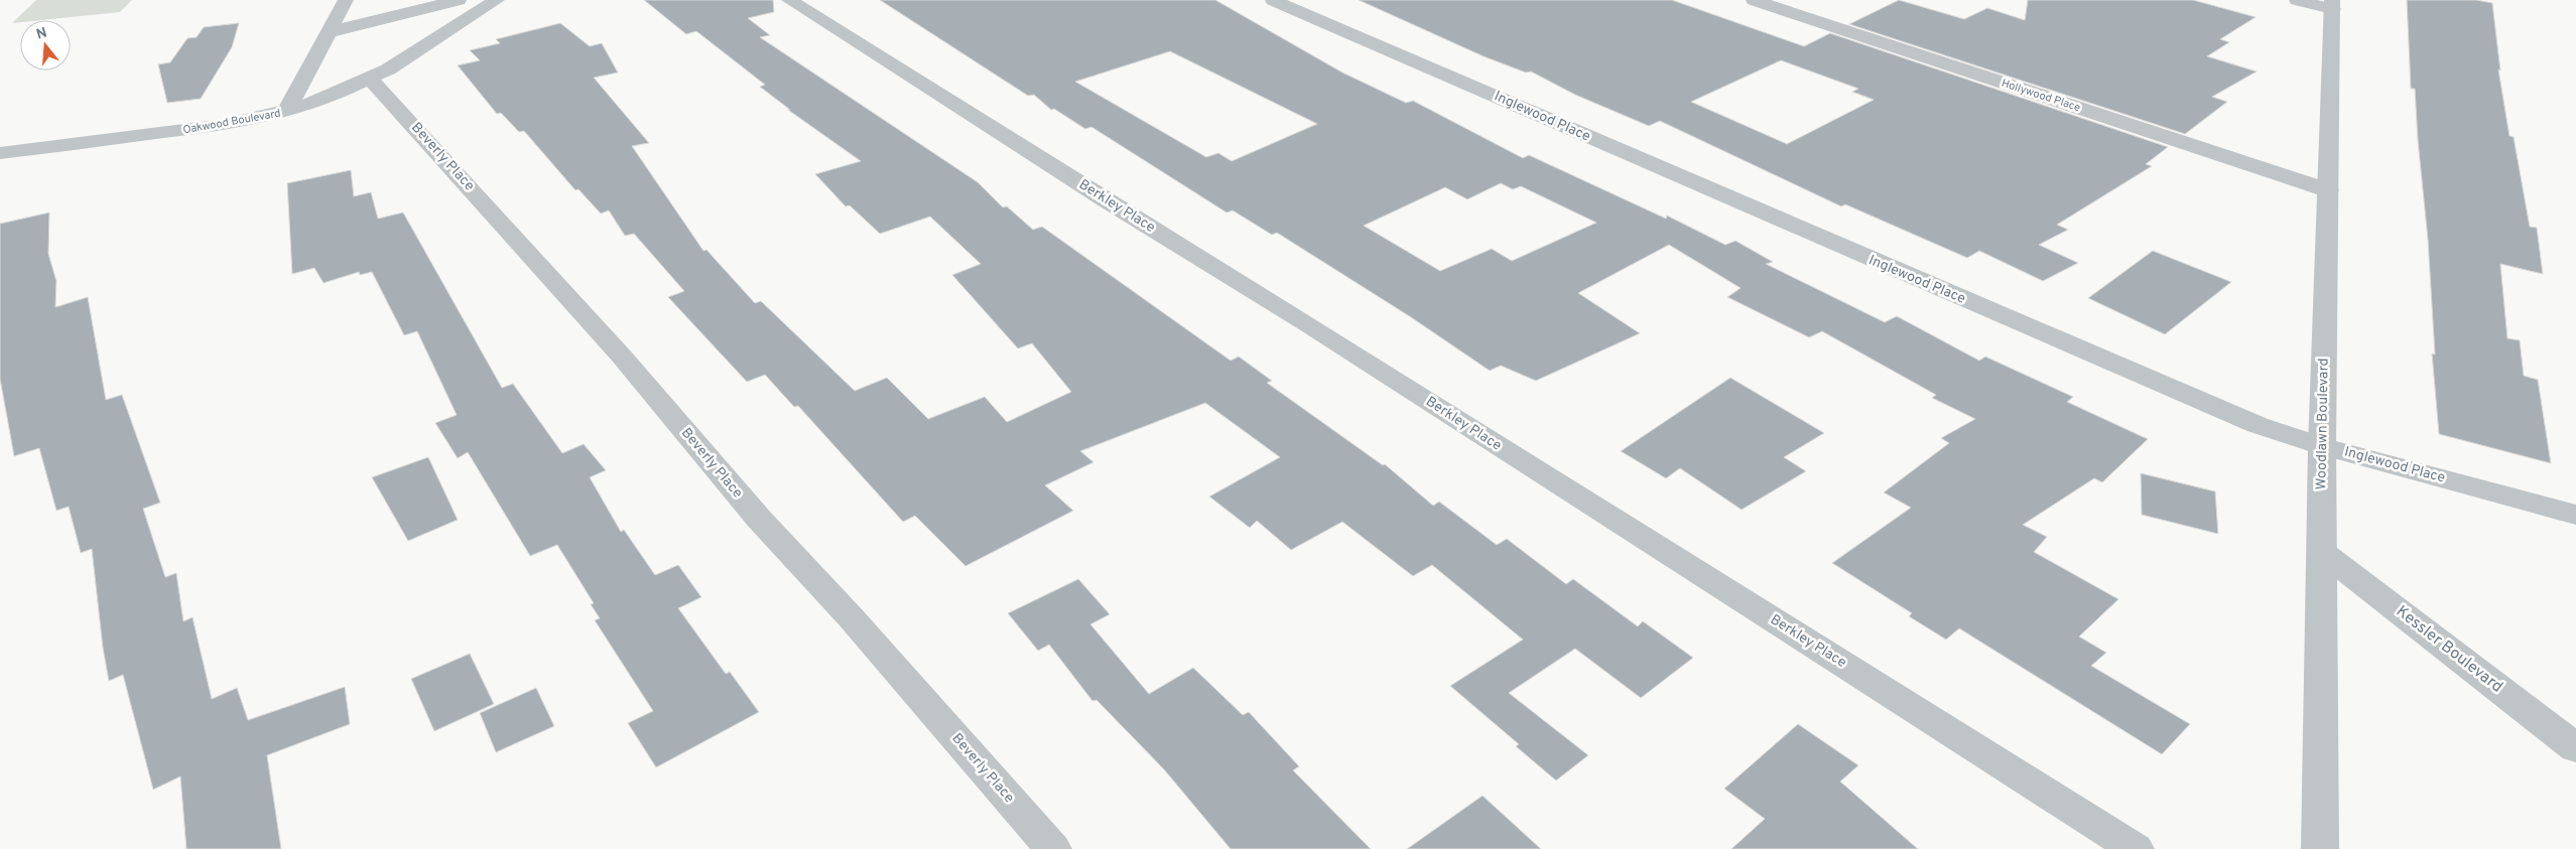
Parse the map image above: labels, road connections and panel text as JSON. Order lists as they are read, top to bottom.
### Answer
{
  "streets": {
    "street": [
      "Hollywood Place",
      "Inglewood Place",
      "Oakwood Boulevard",
      "Beverly Place",
      "Berkley Place",
      "Woodlawn Boulevard",
      "Kessler Boulevard"
    ]
  },
  "crossings": [
    ["Hollywood Place", "Woodlawn Boulevard"],
    ["Inglewood Place", "Woodlawn Boulevard"],
    ["Oakwood Boulevard", "Beverly Place"],
    ["Woodlawn Boulevard", "Kessler Boulevard"]
  ],
  "north": "top"
}
